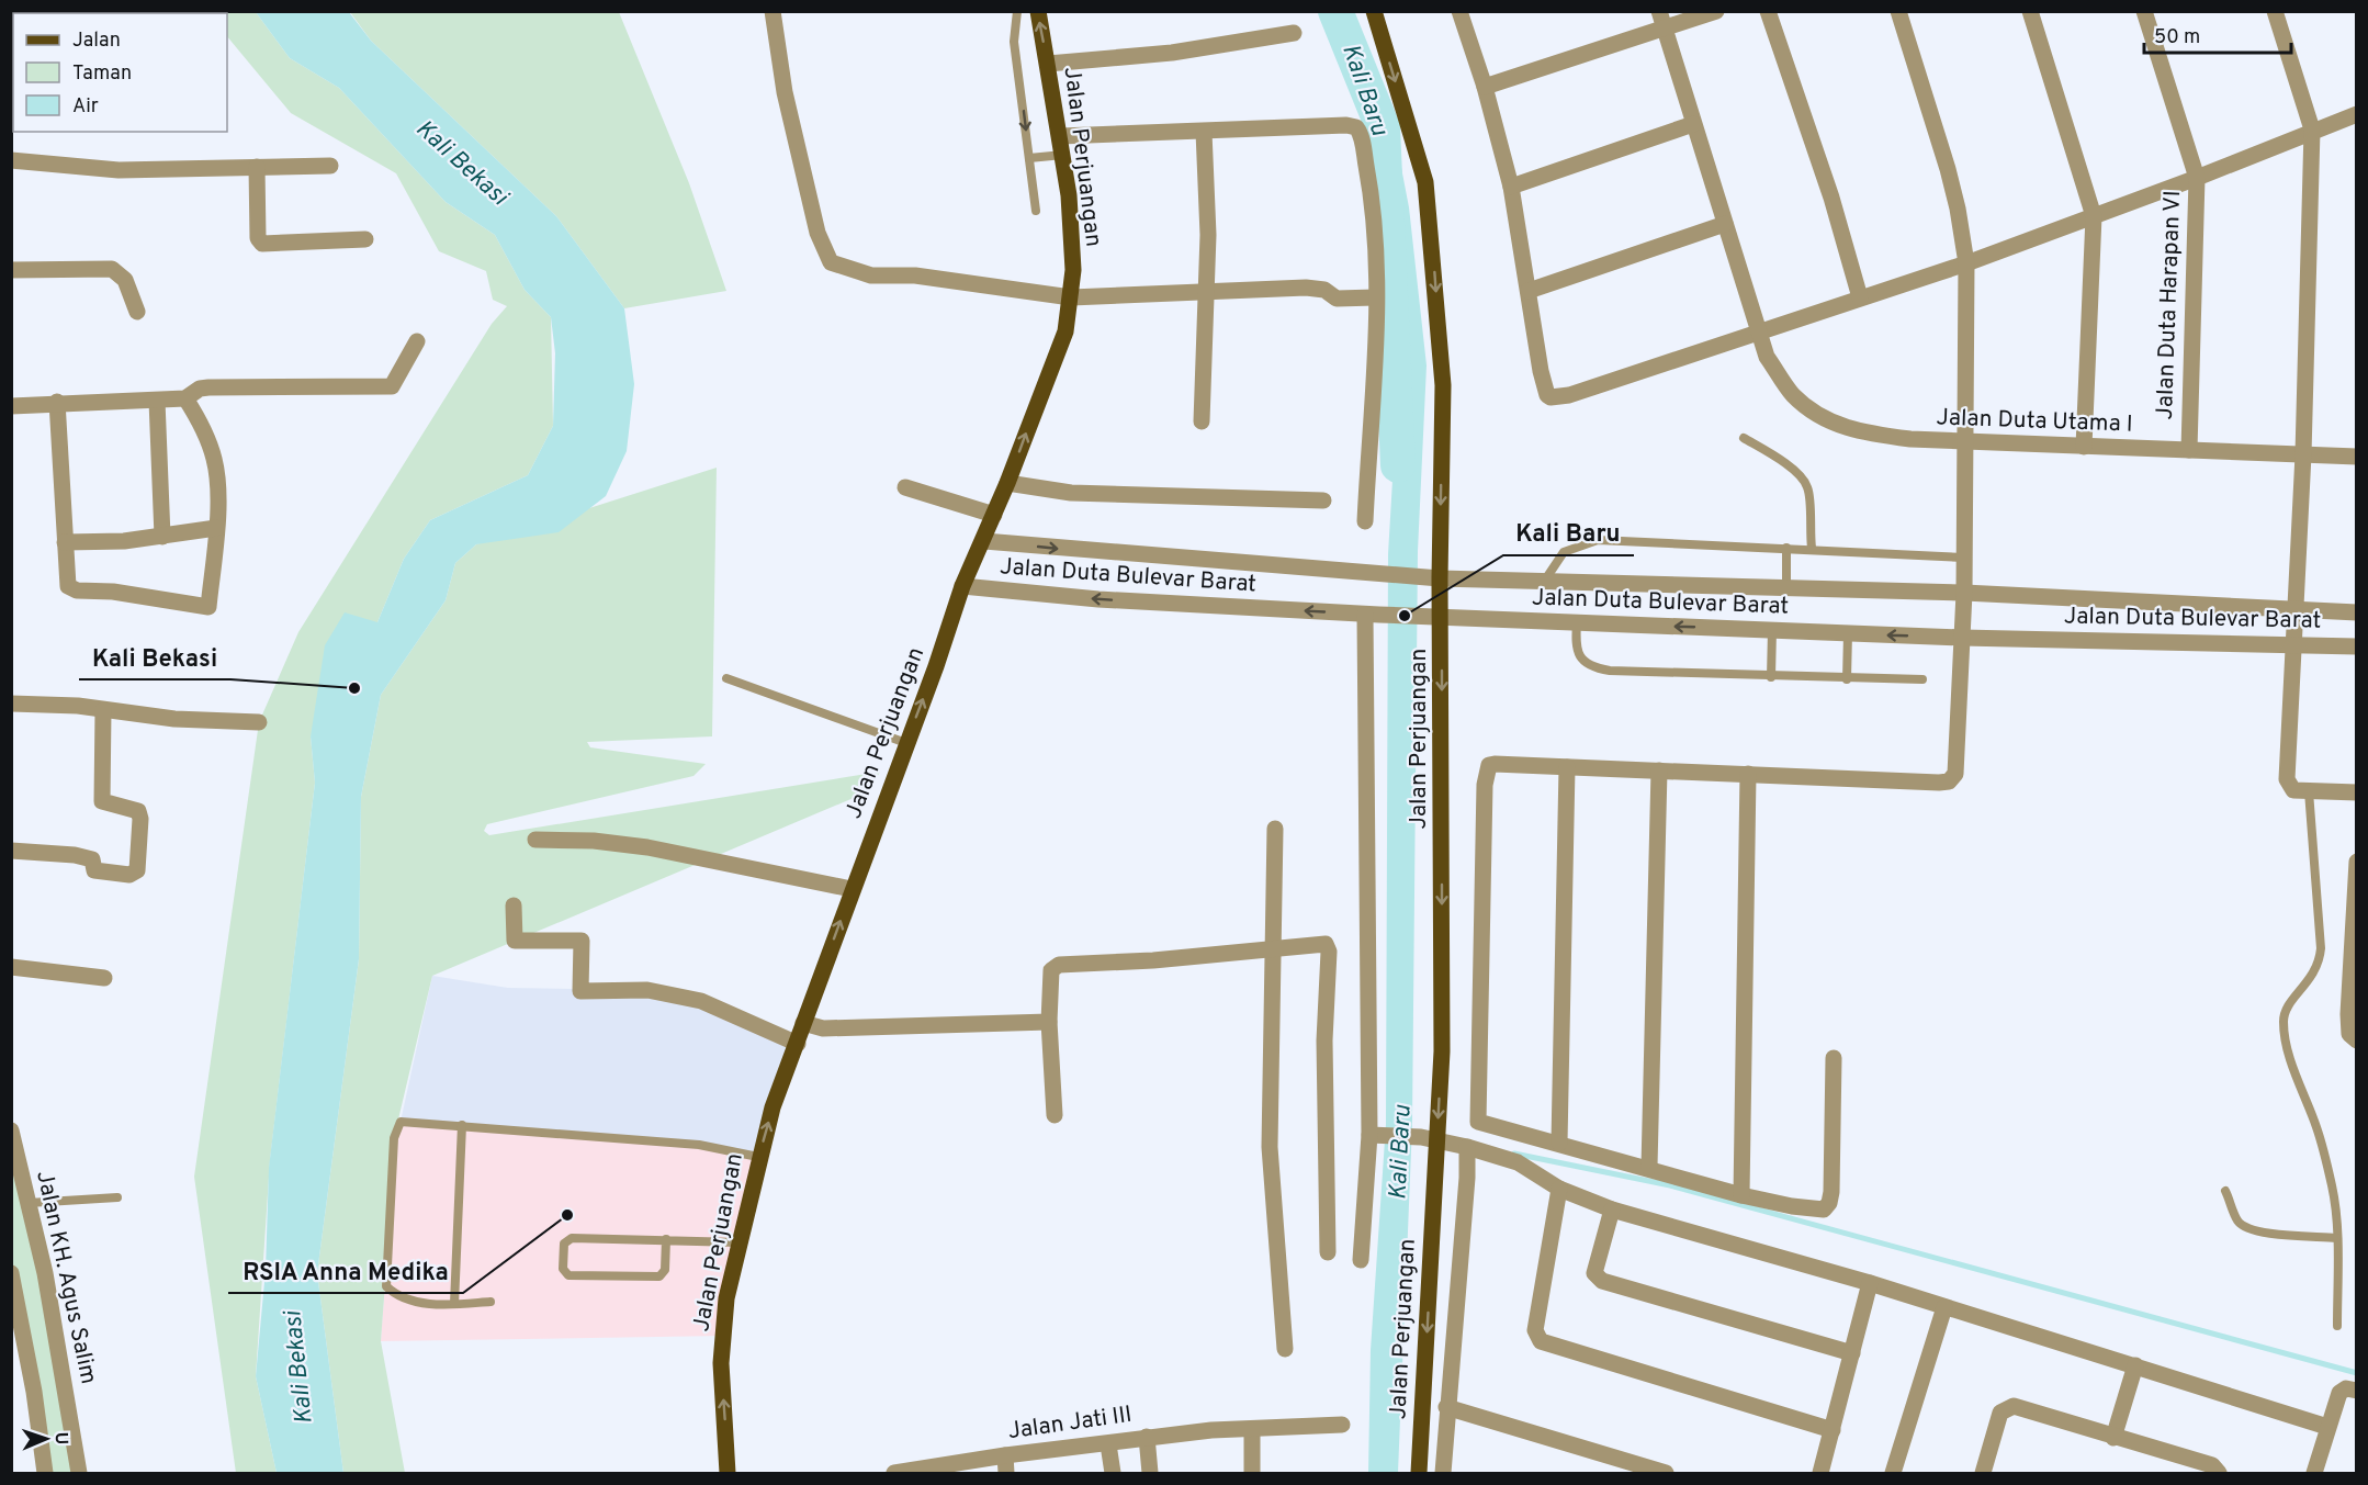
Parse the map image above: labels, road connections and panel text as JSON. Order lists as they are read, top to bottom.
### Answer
{
  "streets": {
    "main road": ["Jalan Perjuangan"],
    "street": [
      "Jalan Duta Harapan VI",
      "Jalan Duta Utama I",
      "Jalan Duta Bulevar Barat",
      "Jalan KH. Agus Salim",
      "Jalan Jati III"
    ]
  },
  "crossings": [
    ["Jalan Perjuangan", "Jalan Duta Bulevar Barat"],
    ["Jalan Duta Harapan VI", "Jalan Duta Utama I"]
  ],
  "water": ["Kali Baru", "Kali Bekasi"],
  "places": ["Kali Baru", "Kali Bekasi", "RSIA Anna Medika"],
  "legend": ["Jalan", "Taman", "Air"],
  "scale_bar": "50 m",
  "north": "right"
}
